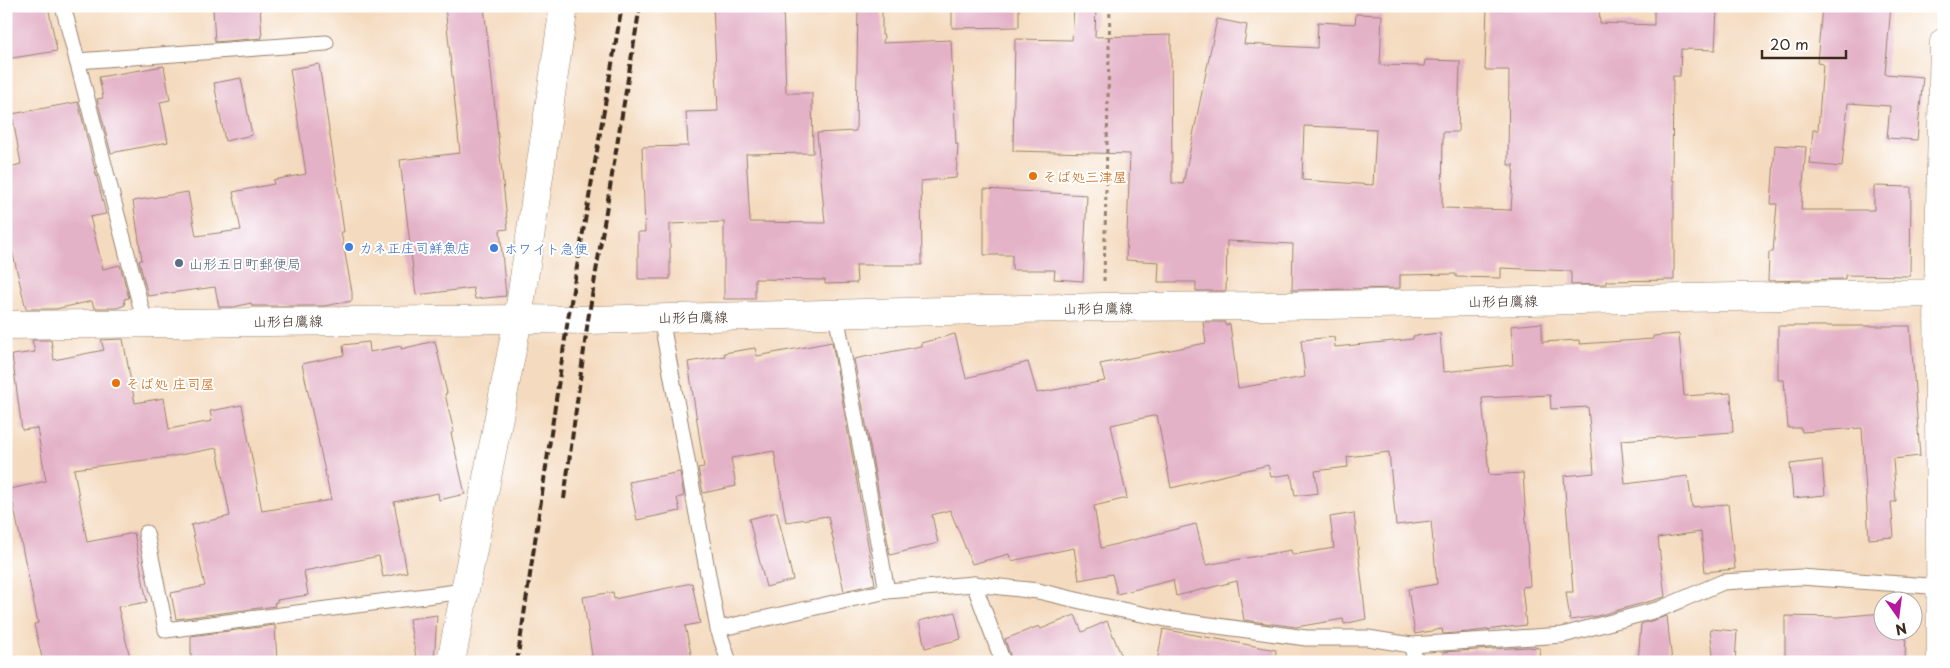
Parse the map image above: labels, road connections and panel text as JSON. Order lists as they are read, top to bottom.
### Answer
{
  "streets": {
    "main road": ["山形白鷹線"]
  },
  "places": [
    "そば処三津屋",
    "カネ正庄司鮮魚店",
    "ホワイト急便",
    "山形五日町郵便局",
    "そば処 庄司屋"
  ],
  "scale_bar": "20 m",
  "north": "bottom"
}
